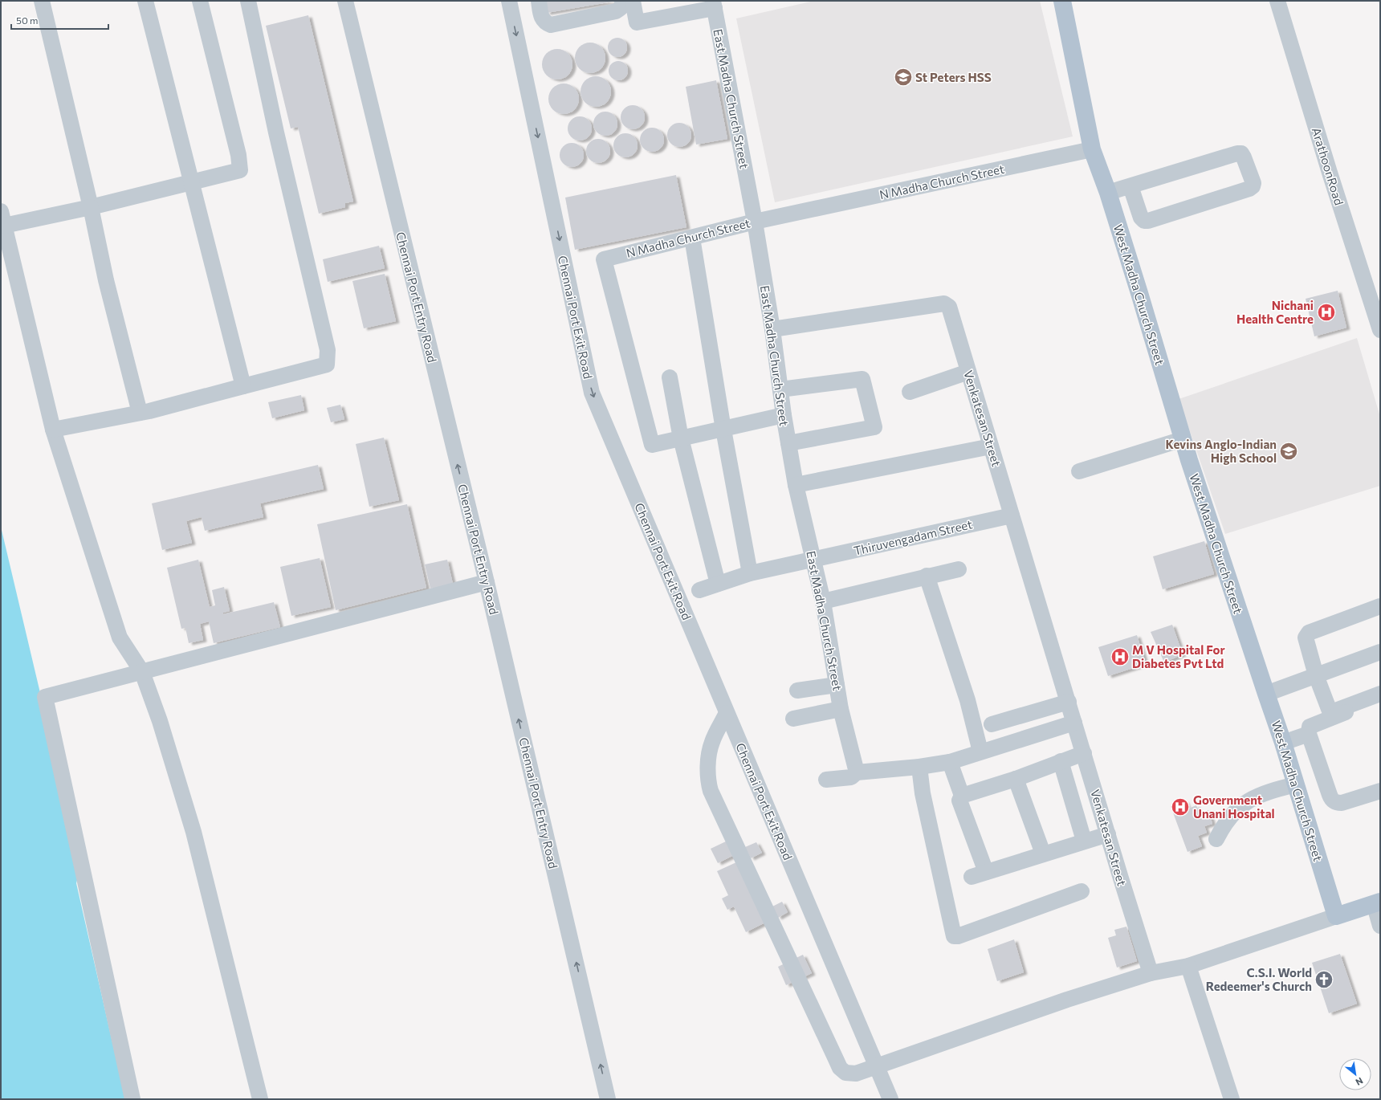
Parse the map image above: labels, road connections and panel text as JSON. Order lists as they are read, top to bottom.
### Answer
{
  "streets": {
    "main road": ["West Madha Church Street"],
    "street": [
      "East Madha Church Street",
      "ArathoonRoad",
      "N Madha Church Street",
      "Chennai Port Entry Road",
      "Chennai Port Exit Road",
      "Venkatesan Street",
      "Thiruvengadam Street"
    ]
  },
  "crossings": [
    ["East Madha Church Street", "N Madha Church Street"],
    ["East Madha Church Street", "Venkatesan Street"],
    ["East Madha Church Street", "Thiruvengadam Street"],
    ["N Madha Church Street", "West Madha Church Street"],
    ["Venkatesan Street", "Thiruvengadam Street"]
  ],
  "one_way": ["Chennai Port Entry Road"],
  "places": {
    "school or university": ["St Peters HSS", "Kevins Anglo-Indian High School"],
    "hospital": ["Nichani Health Centre", "M V Hospital For Diabetes Pvt Ltd", "Government Unani Hospital"],
    "church": ["C.S.I. World Redeemer's Church"]
  },
  "scale_bar": "50 m",
  "north": "bottom right"
}
